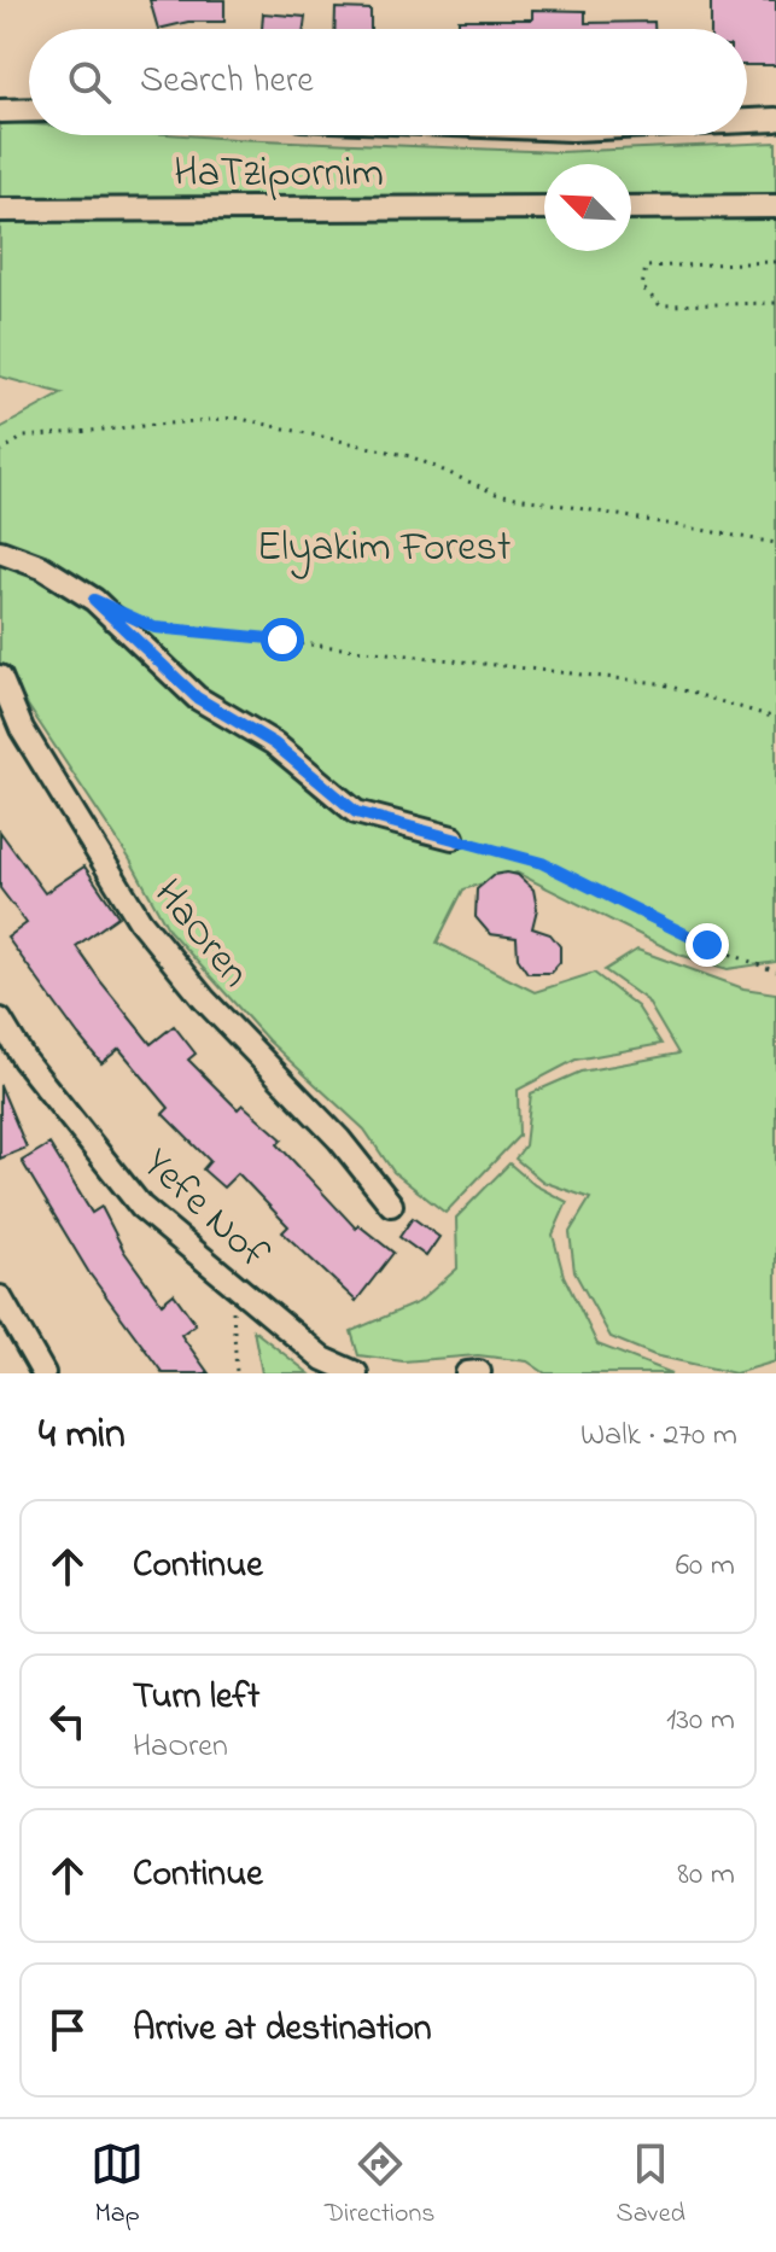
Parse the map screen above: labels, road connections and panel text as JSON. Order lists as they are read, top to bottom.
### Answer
{
  "streets": {
    "street": ["HaTzipornim", "HaOren", "Yefe Nof"]
  },
  "parks": ["Elyakim Forest"],
  "north": "top left",
  "page": {
    "search": "Search here",
    "heading": ["4 min", "Walk · 270 m"],
    "list": [
      ["Continue", "60 m"],
      ["Turn left", "HaOren", "130 m"],
      ["Continue", "80 m"],
      "Arrive at destination"
    ],
    "nav": ["Map", "Directions", "Saved"]
  }
}
